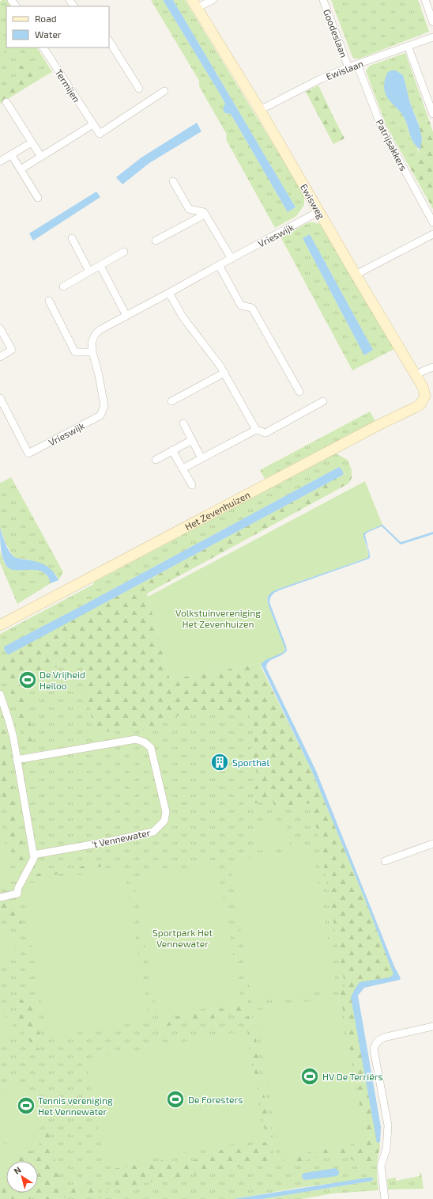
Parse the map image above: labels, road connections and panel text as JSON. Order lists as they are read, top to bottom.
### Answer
{
  "streets": {
    "street": [
      "Goodeslaan",
      "Ewislaan",
      "Termijen",
      "Patrijsakkers",
      "Ewisweg",
      "Vrieswijk",
      "Het Zevenhuizen",
      "'t Vennewater"
    ]
  },
  "crossings": [
    ["Goodeslaan", "Ewislaan"],
    ["Ewislaan", "Patrijsakkers"],
    ["Ewislaan", "Ewisweg"],
    ["Ewisweg", "Vrieswijk"],
    ["Ewisweg", "Het Zevenhuizen"]
  ],
  "parks": ["Volkstuinvereniging Het Zevenhuizen", "Sportpark Het Vennewater"],
  "places": {
    "sports": [
      "De Vrijheid Heiloo",
      "HV De Terriërs",
      "De Foresters",
      "Tennis vereniging Het Vennewater"
    ],
    "building": ["Sporthal"]
  },
  "legend": ["Road", "Water"],
  "north": "top left"
}
